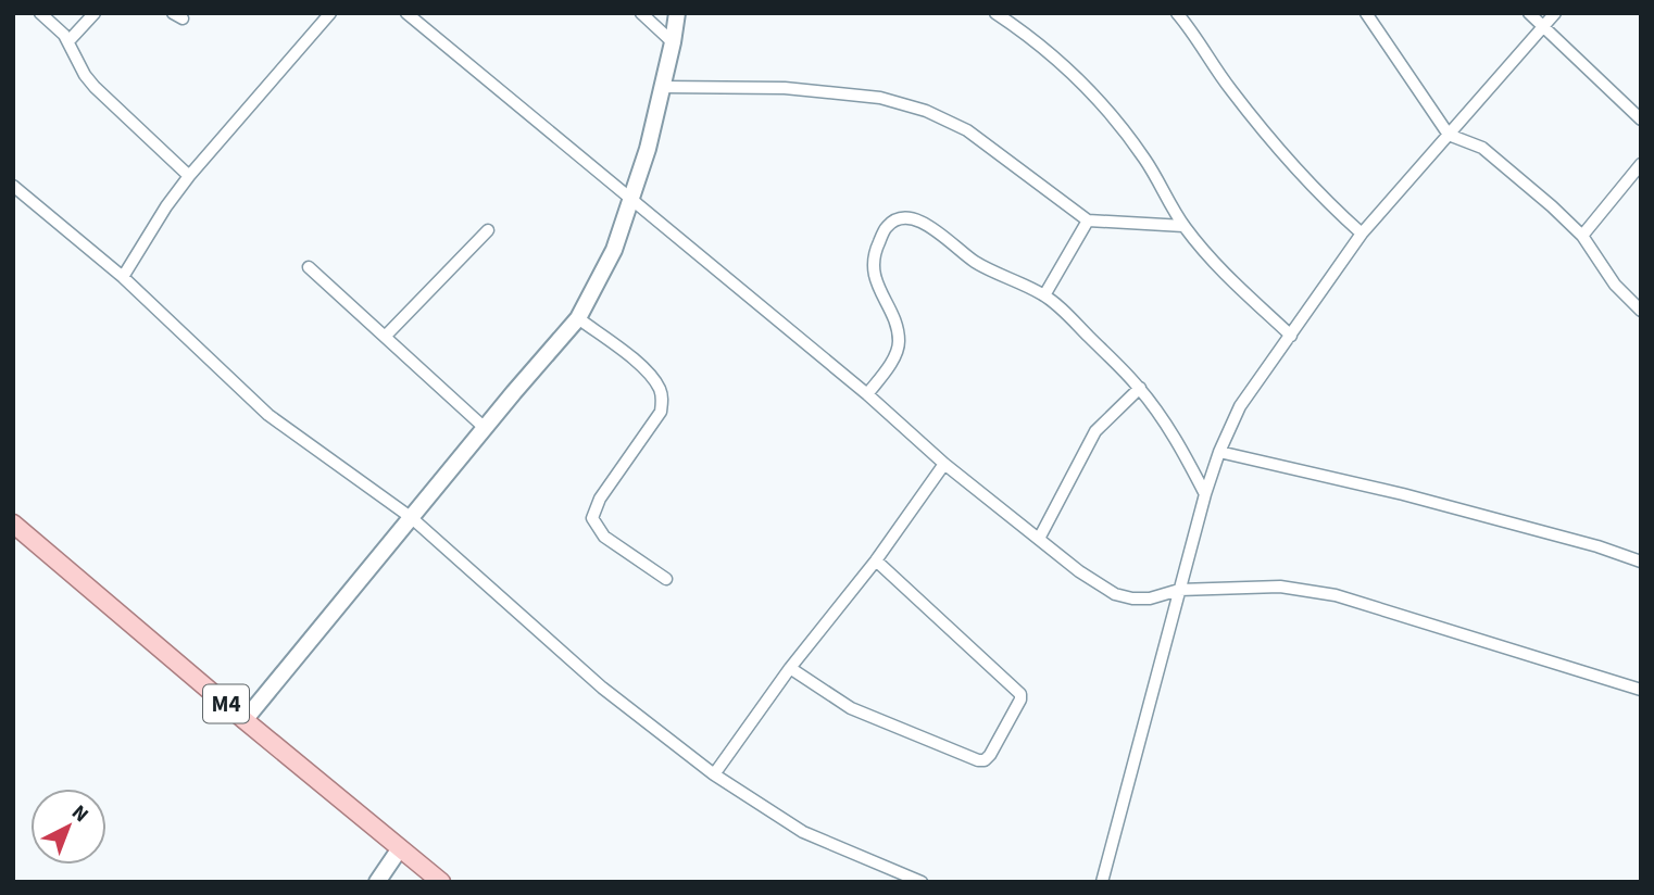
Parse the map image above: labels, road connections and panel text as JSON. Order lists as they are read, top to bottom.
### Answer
{
  "streets": {
    "main road": ["M4"]
  },
  "north": "top right"
}
